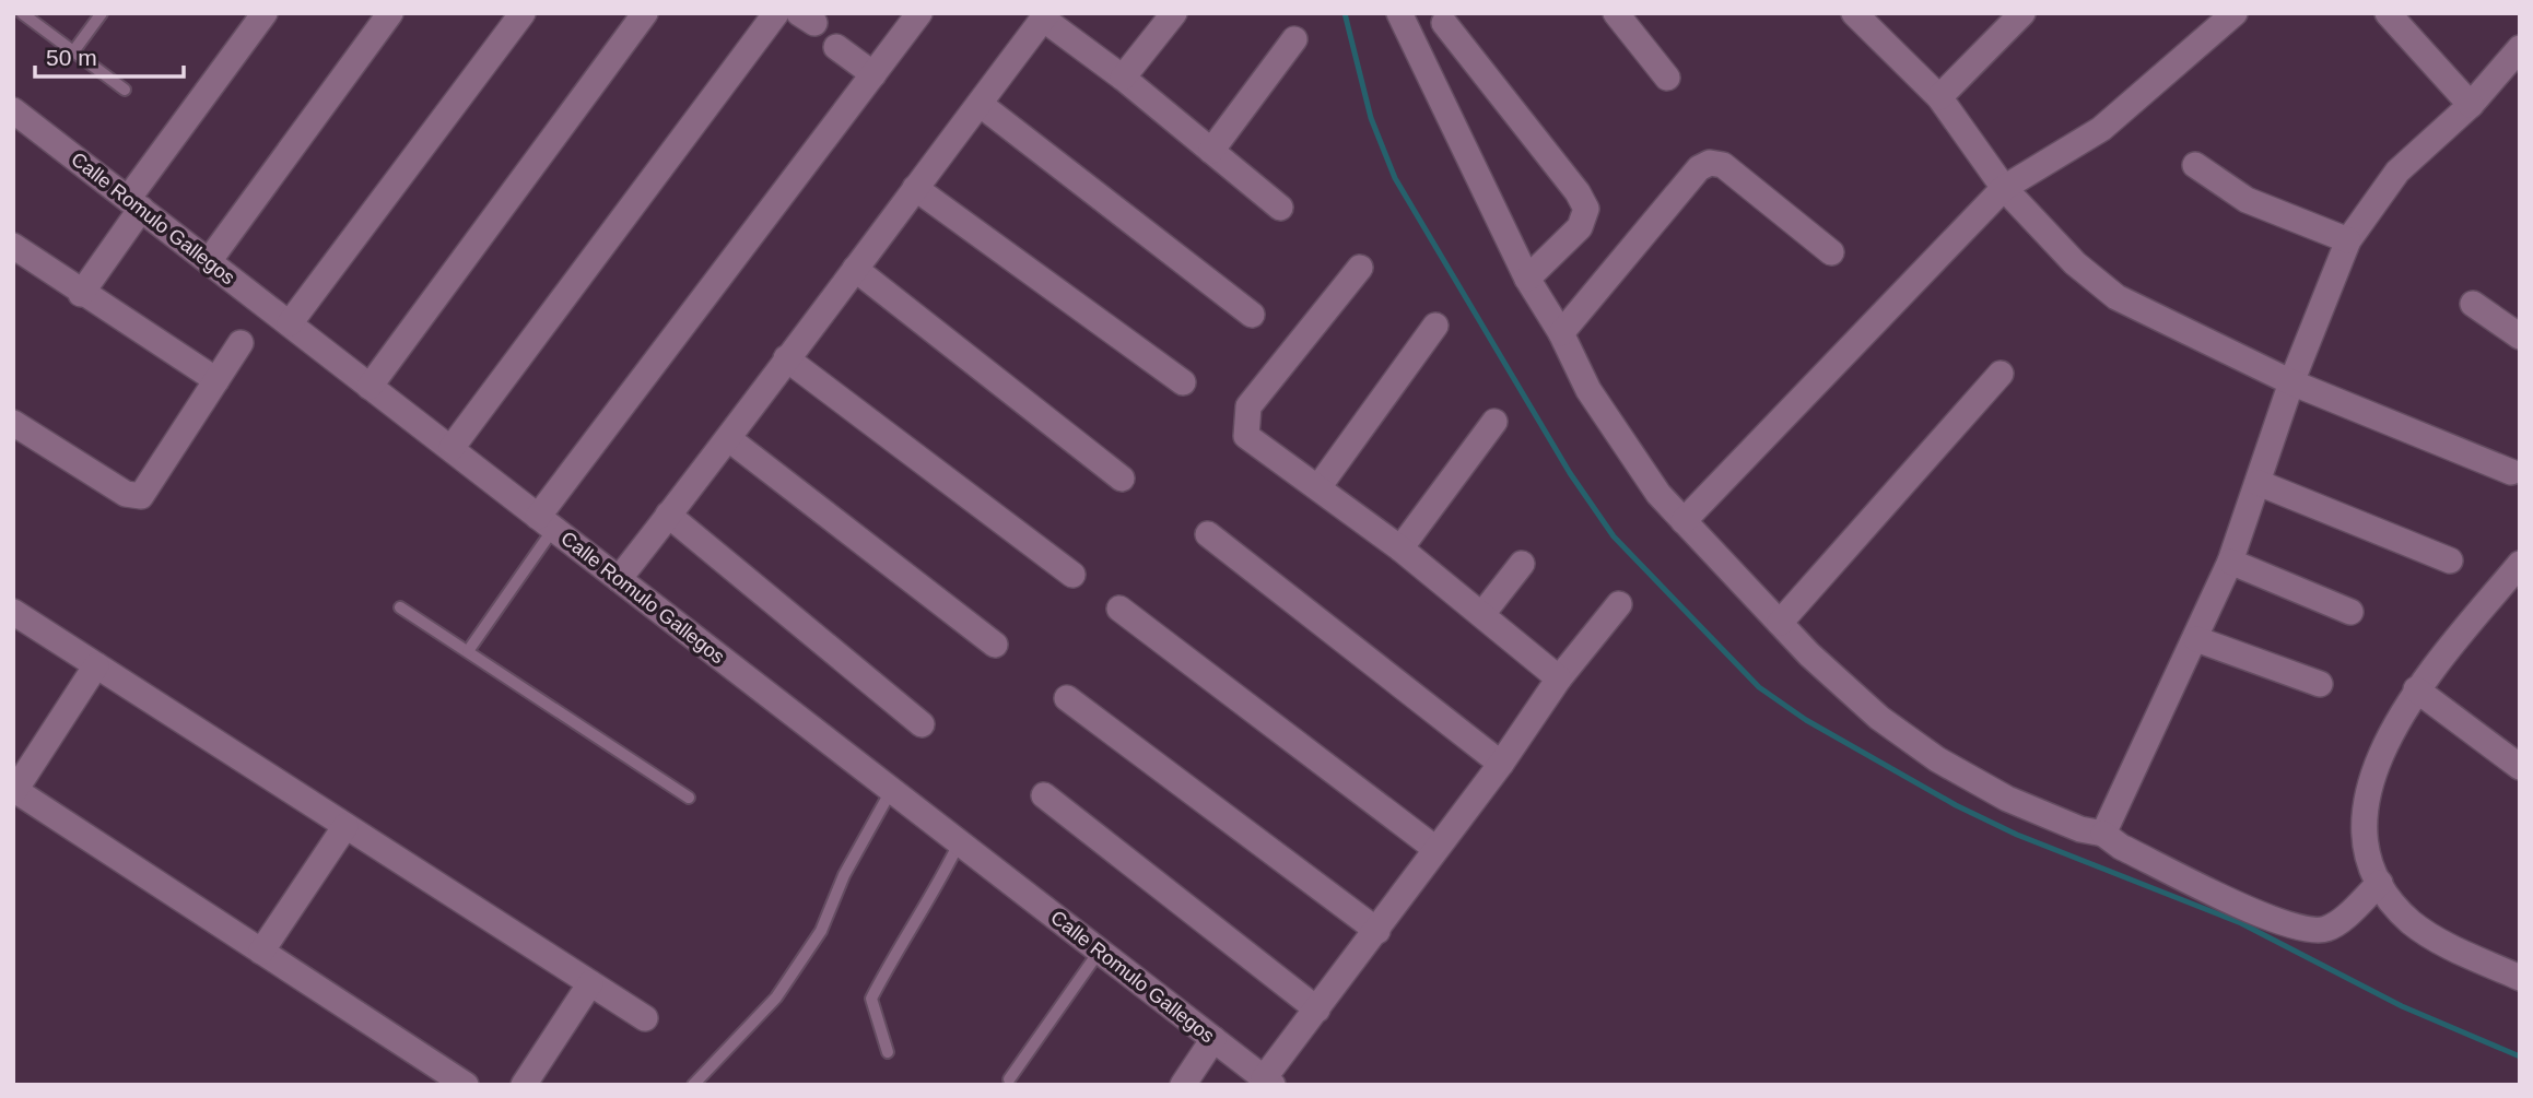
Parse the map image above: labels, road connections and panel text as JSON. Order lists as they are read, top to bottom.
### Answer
{
  "streets": {
    "street": ["Calle Romulo Gallegos"]
  },
  "scale_bar": "50 m"
}
